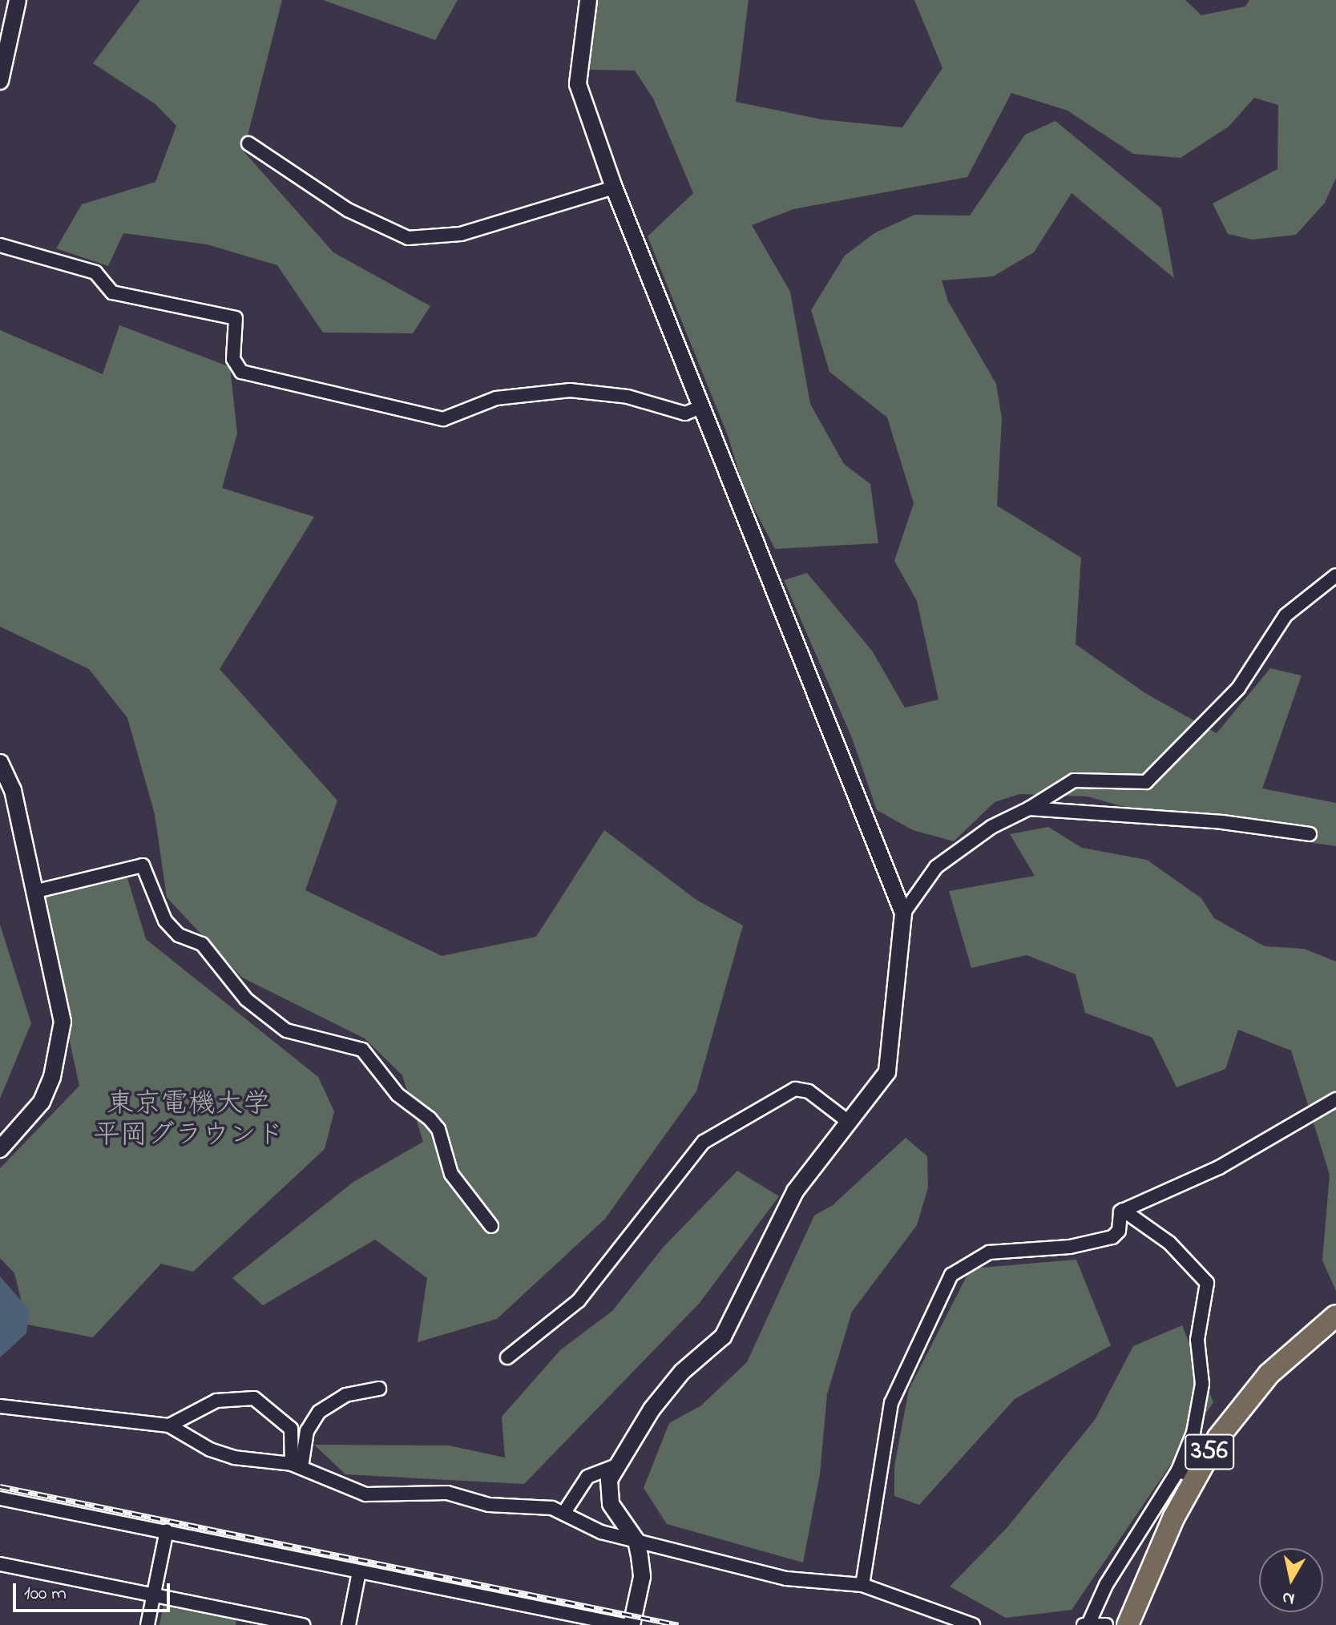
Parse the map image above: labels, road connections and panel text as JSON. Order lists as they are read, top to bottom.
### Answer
{
  "streets": {
    "highway": ["356"]
  },
  "parks": ["東京電機大学 平岡グラウンド"],
  "scale_bar": "100 m",
  "north": "bottom"
}
